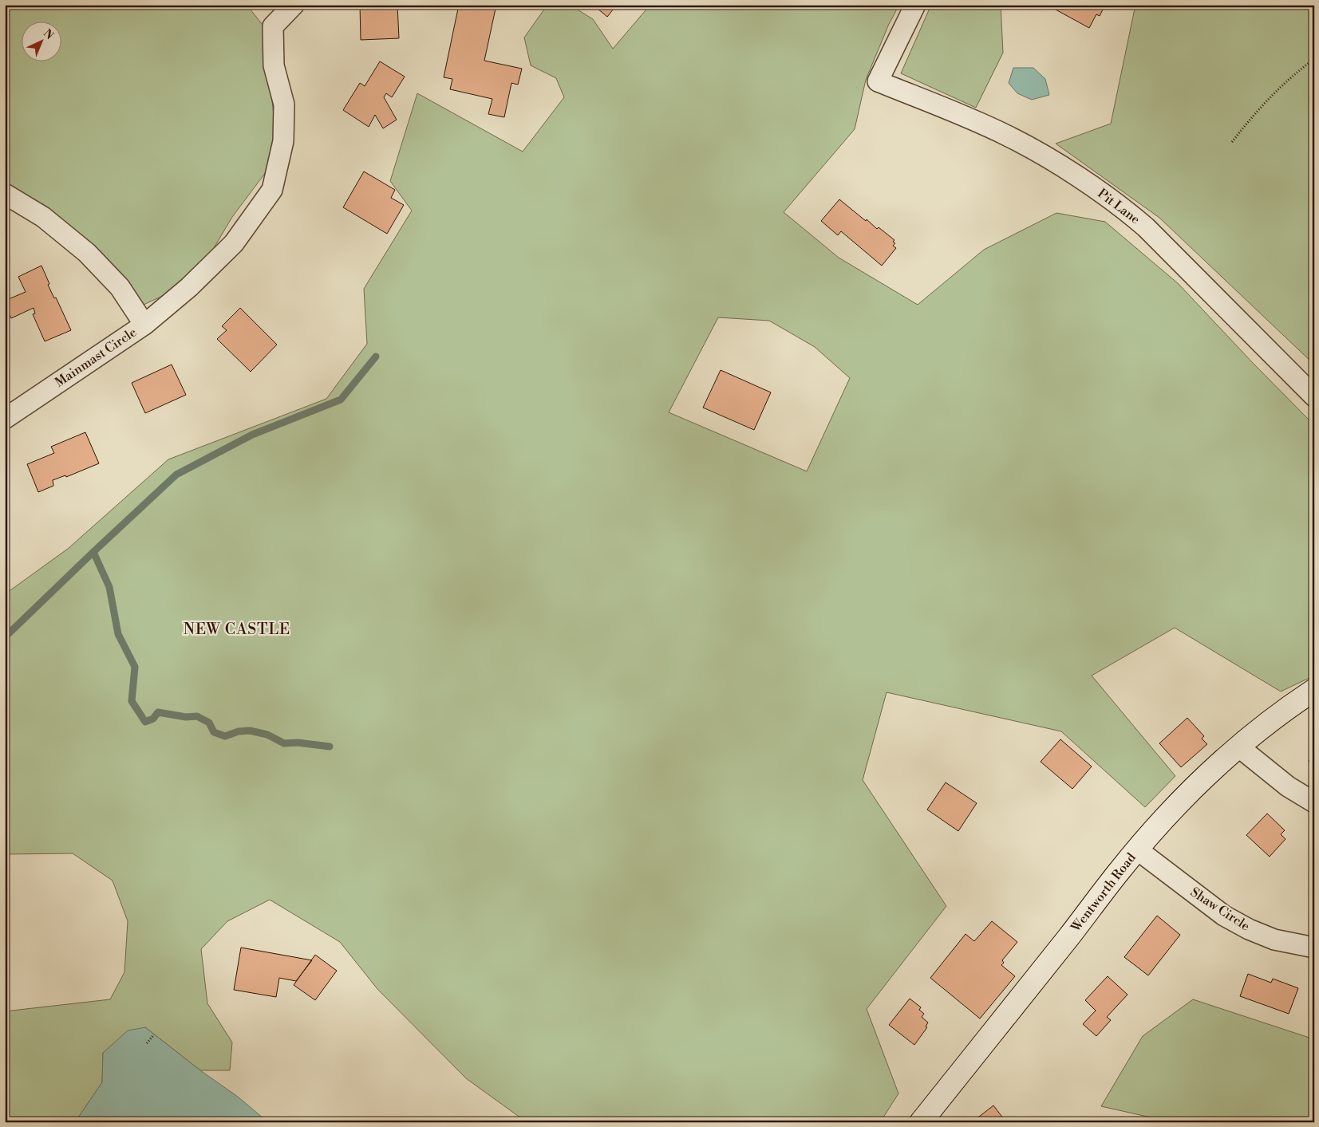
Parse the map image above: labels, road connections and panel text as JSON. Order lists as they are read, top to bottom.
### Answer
{
  "streets": {
    "main road": ["Wentworth Road"],
    "street": ["Pit Lane", "Mainmast Circle", "Shaw Circle"]
  },
  "crossings": [
    ["Wentworth Road", "Shaw Circle"]
  ],
  "districts": ["NEW CASTLE"],
  "north": "top right"
}
